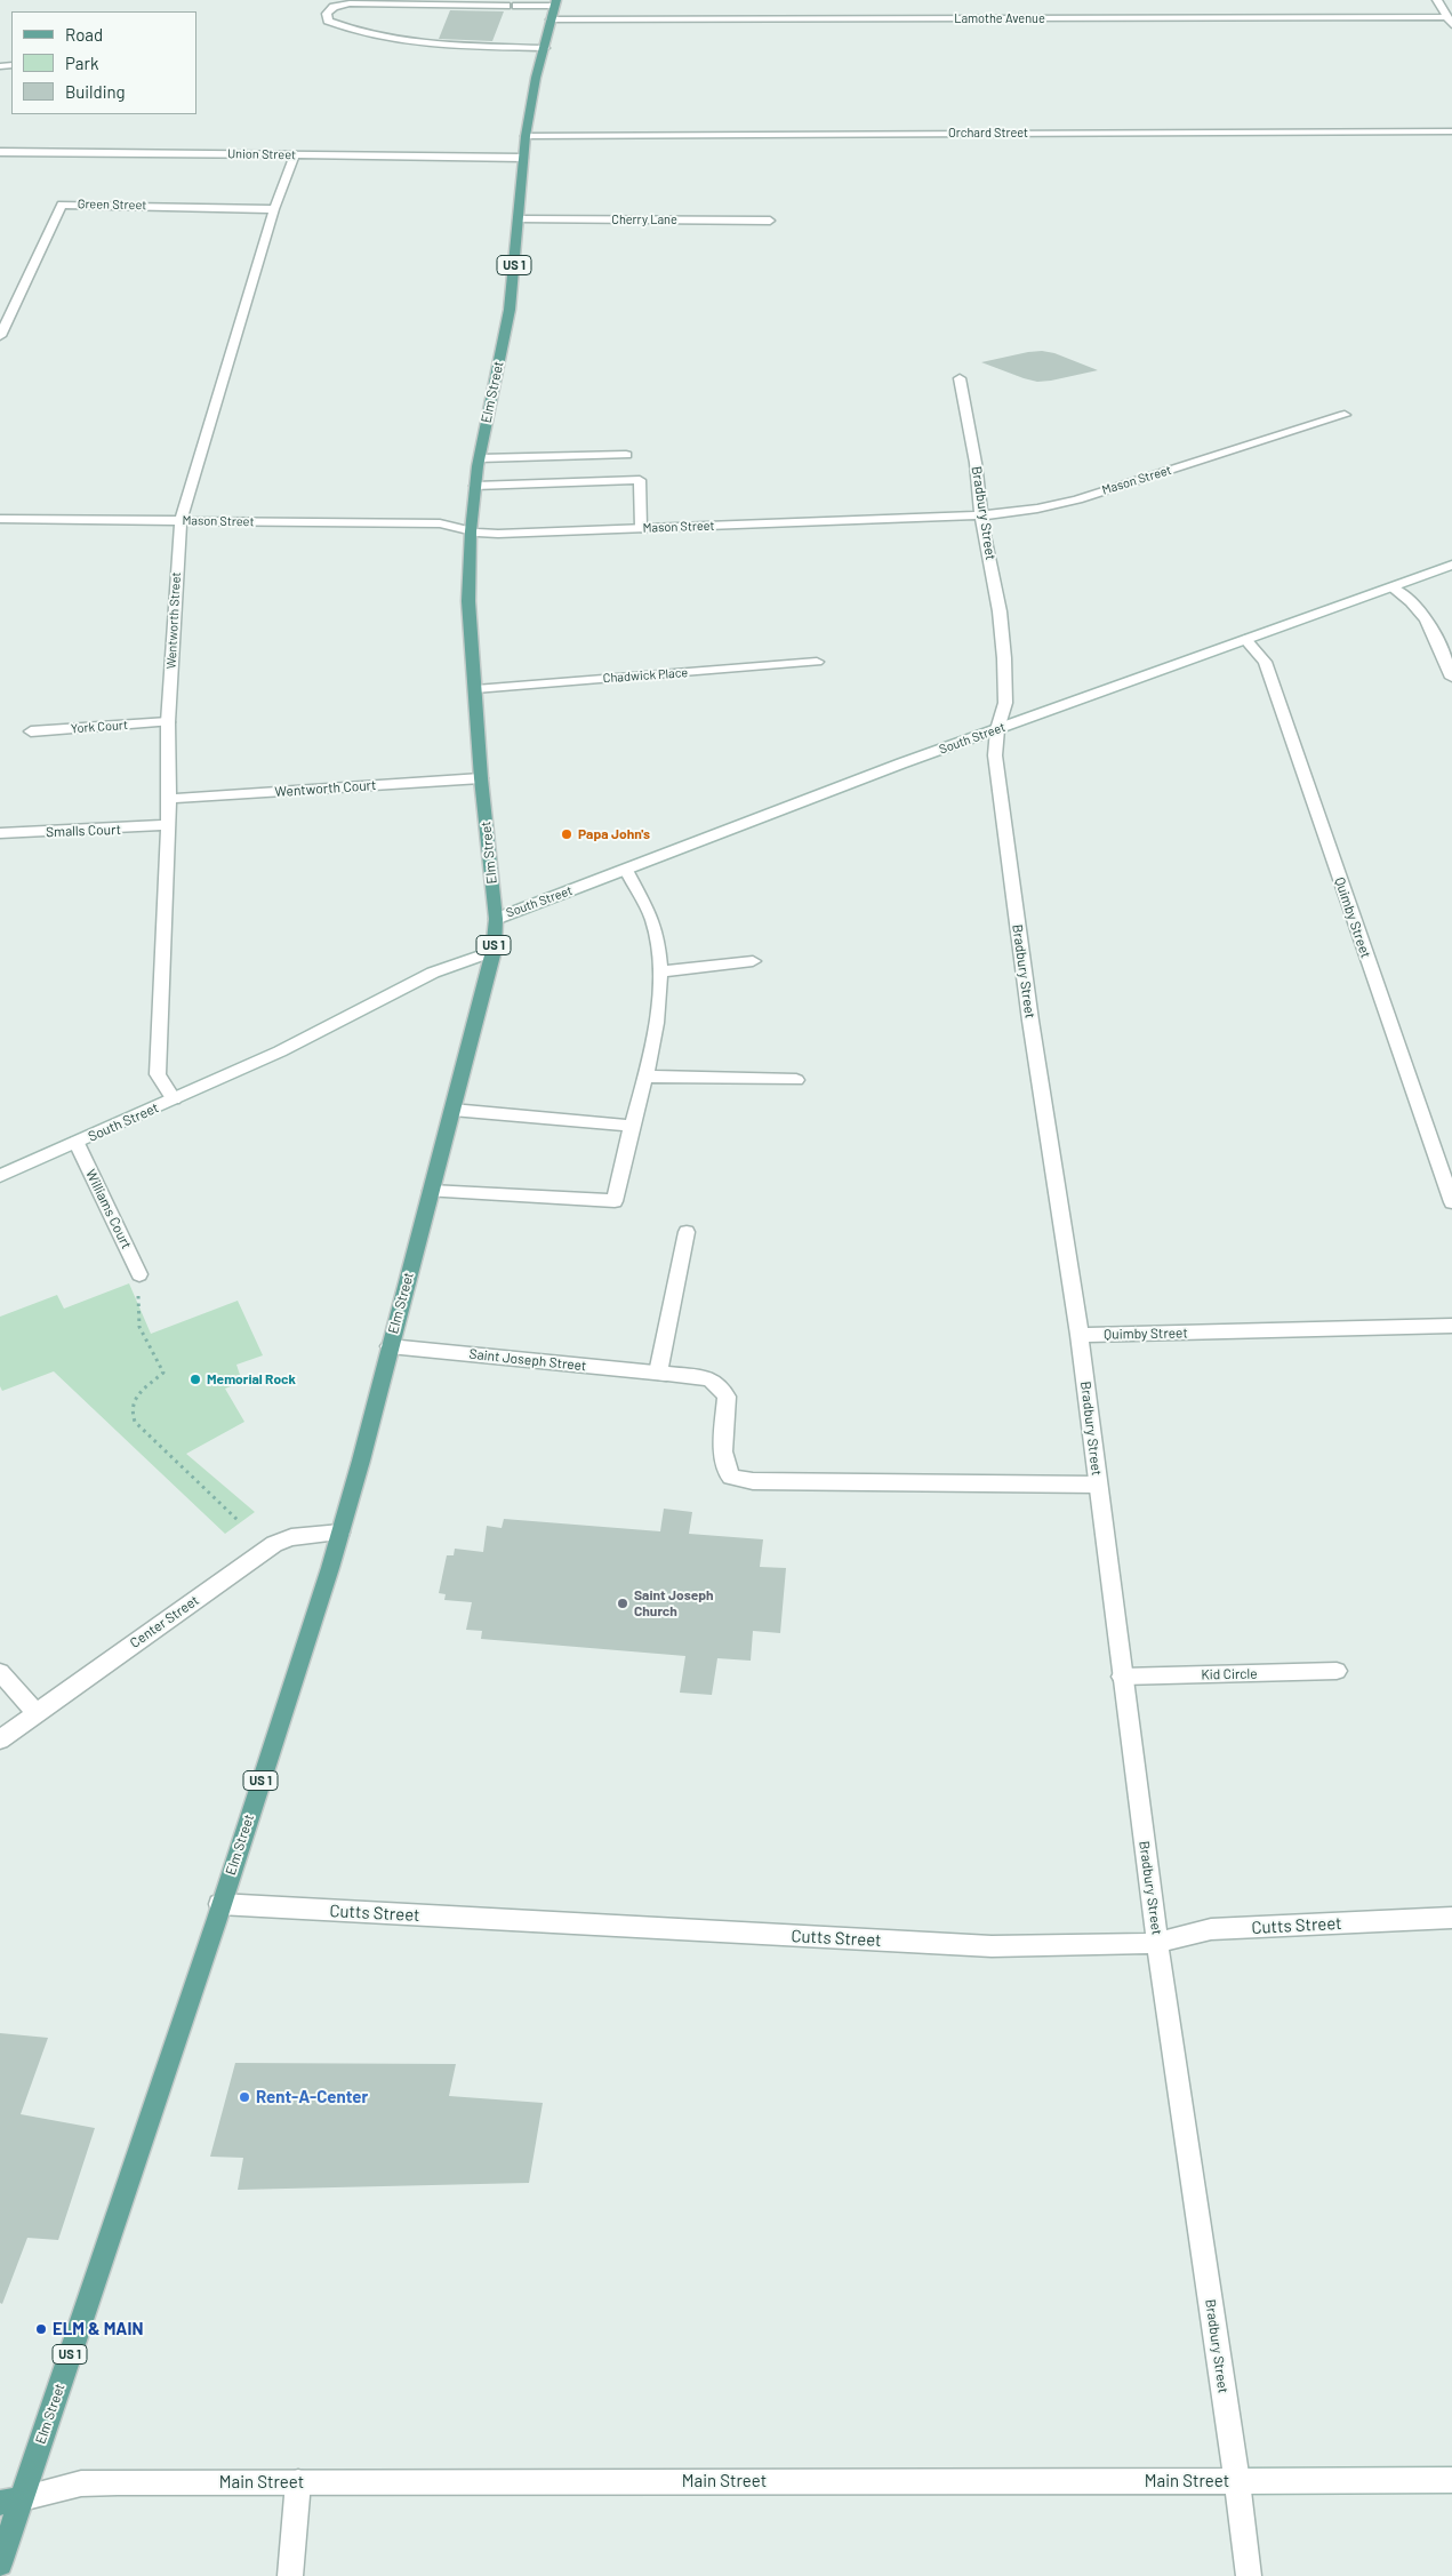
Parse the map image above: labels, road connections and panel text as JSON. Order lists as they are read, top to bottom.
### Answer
{
  "streets": {
    "main road": ["US 1", "Elm Street"],
    "street": [
      "Lamothe Avenue",
      "Orchard Street",
      "Union Street",
      "Green Street",
      "Cherry Lane",
      "Mason Street",
      "Bradbury Street",
      "Wentworth Street",
      "Chadwick Place",
      "York Court",
      "South Street",
      "Wentworth Court",
      "Smalls Court",
      "Quimby Street",
      "Williams Court",
      "Saint Joseph Street",
      "Center Street",
      "Kid Circle",
      "Cutts Street",
      "Main Street"
    ]
  },
  "crossings": [
    ["Lamothe Avenue", "Elm Street"],
    ["Orchard Street", "Elm Street"],
    ["Union Street", "Elm Street"],
    ["Union Street", "Wentworth Street"],
    ["Green Street", "Wentworth Street"],
    ["Cherry Lane", "Elm Street"],
    ["Elm Street", "Mason Street"],
    ["Elm Street", "Chadwick Place"],
    ["Elm Street", "South Street"],
    ["Elm Street", "Wentworth Court"],
    ["Elm Street", "Saint Joseph Street"],
    ["Elm Street", "Center Street"],
    ["Elm Street", "Cutts Street"],
    ["Elm Street", "Main Street"],
    ["Mason Street", "Bradbury Street"],
    ["Mason Street", "Wentworth Street"],
    ["Bradbury Street", "South Street"],
    ["Bradbury Street", "Quimby Street"],
    ["Bradbury Street", "Saint Joseph Street"],
    ["Bradbury Street", "Kid Circle"],
    ["Bradbury Street", "Cutts Street"],
    ["Bradbury Street", "Main Street"],
    ["Wentworth Street", "York Court"],
    ["Wentworth Street", "South Street"],
    ["Wentworth Street", "Wentworth Court"],
    ["Wentworth Street", "Smalls Court"],
    ["South Street", "Quimby Street"],
    ["South Street", "Williams Court"]
  ],
  "places": [
    "Papa John's",
    "Memorial Rock",
    "Saint Joseph Church",
    "Rent-A-Center",
    "ELM & MAIN"
  ],
  "legend": ["Road", "Park", "Building"]
}
